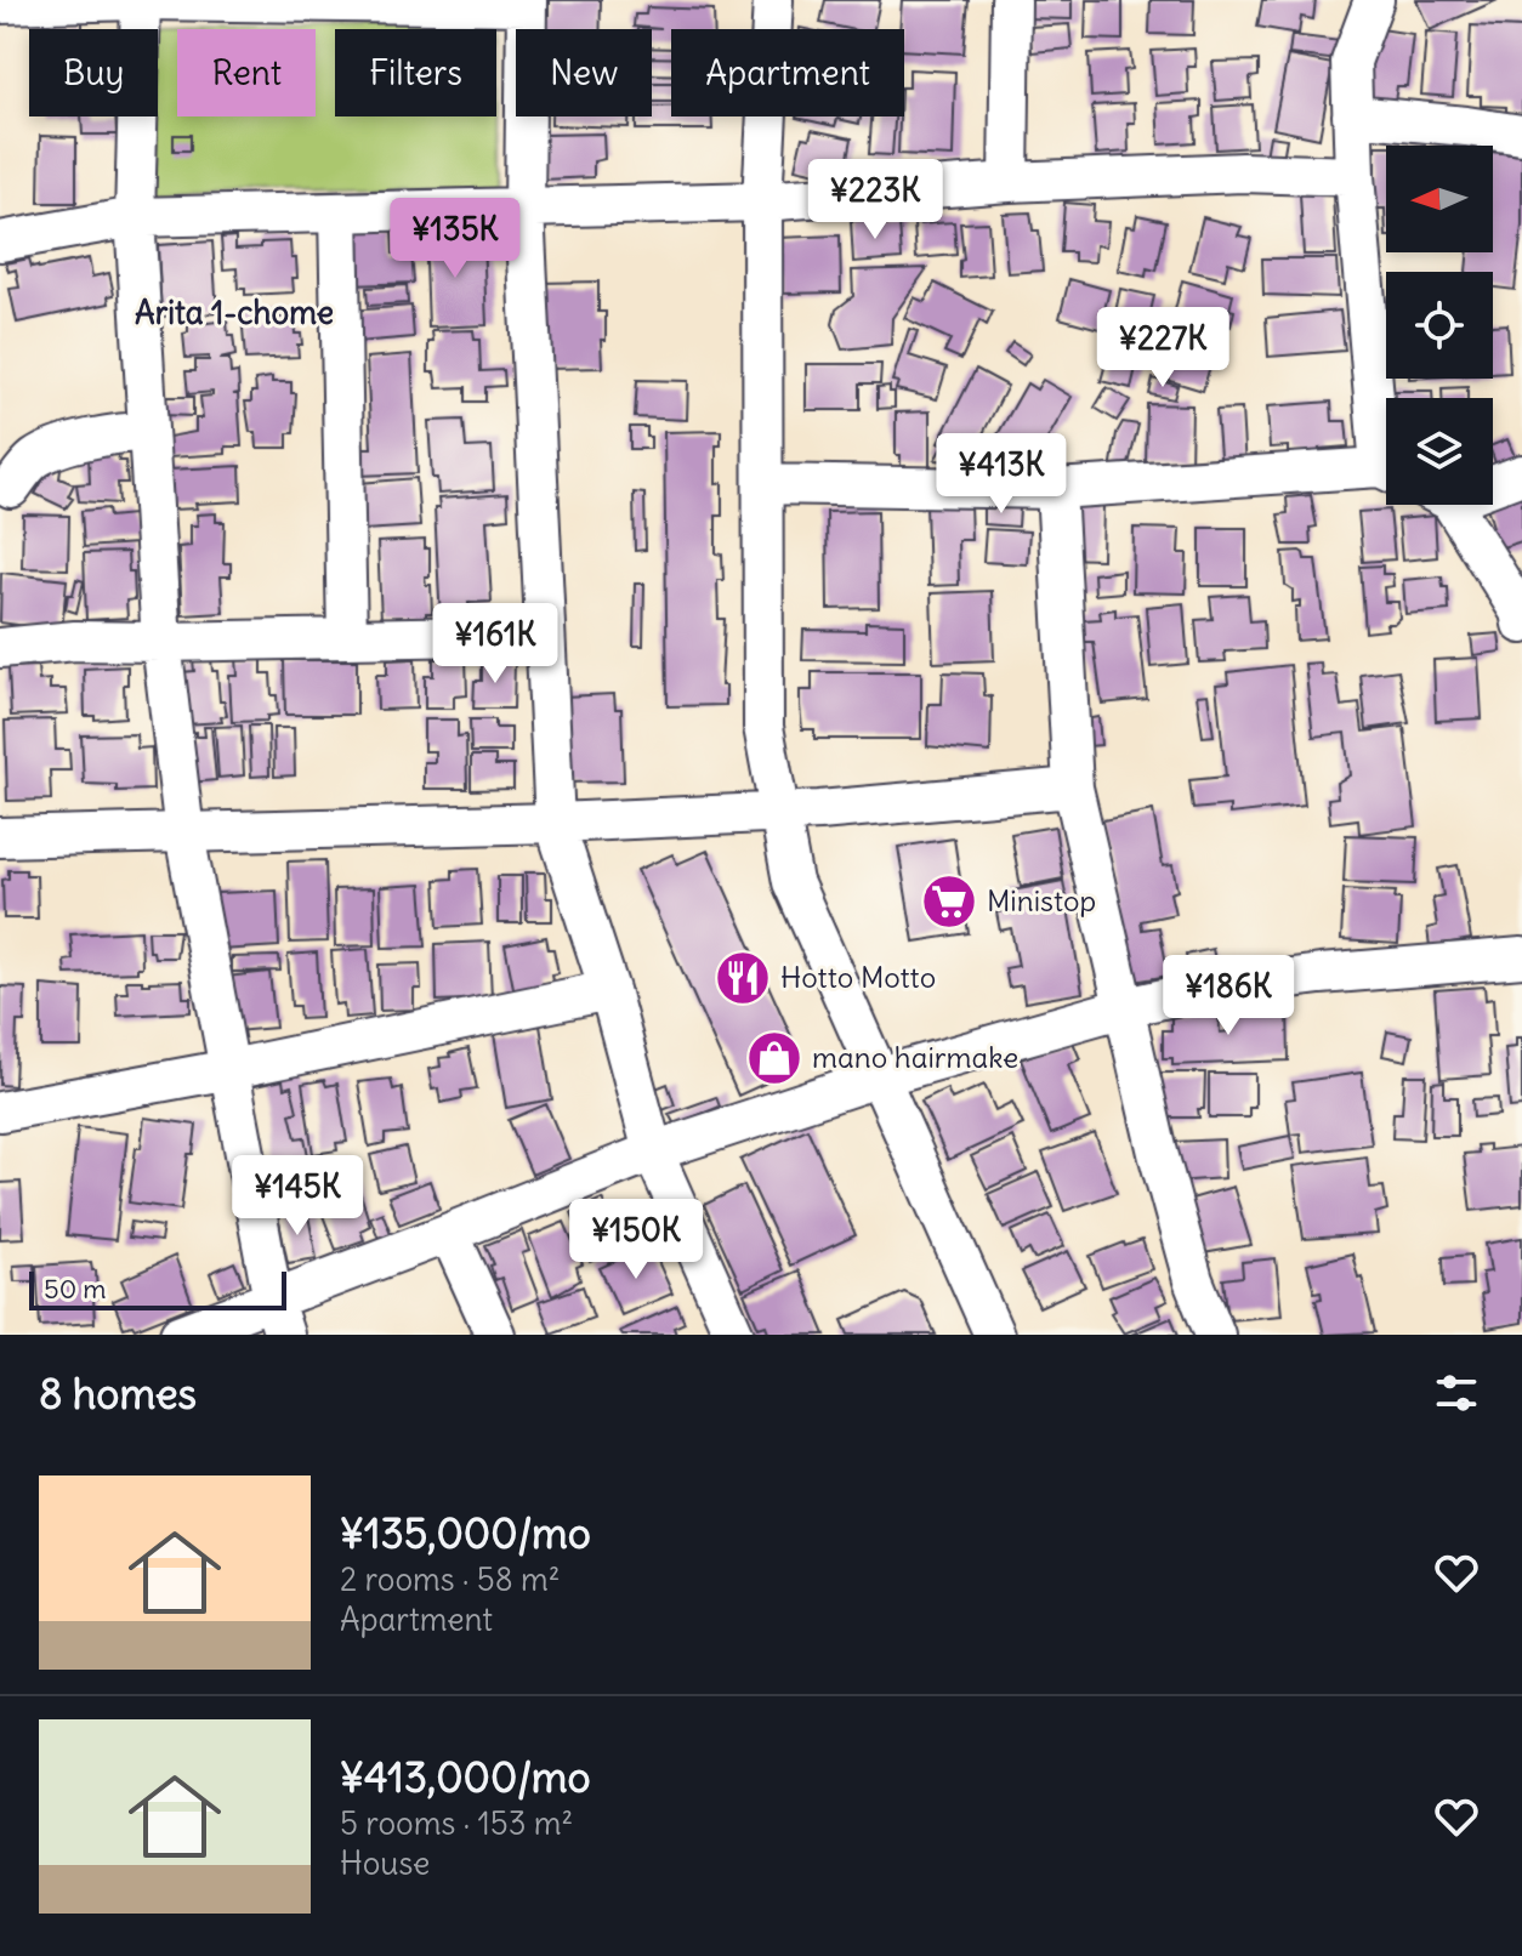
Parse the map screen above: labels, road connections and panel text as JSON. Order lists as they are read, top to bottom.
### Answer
{
  "districts": ["Arita 1-chome"],
  "places": {
    "supermarket": ["Ministop"],
    "restaurant": ["Hotto Motto"],
    "shop": ["mano hairmake"]
  },
  "scale_bar": "50 m",
  "north": "left",
  "page": {
    "chip": [
      "Buy",
      "Rent",
      "Filters",
      "New",
      "Apartment"
    ],
    "price": [
      "¥223K",
      "¥135K",
      "¥227K",
      "¥413K",
      "¥161K",
      "¥186K",
      "¥145K",
      "¥150K"
    ],
    "scale": "50 m",
    "heading": "8 homes",
    "list": [
      {
        "name": "¥135,000/mo",
        "note": "2 rooms · 58 m² · Apartment"
      },
      {
        "name": "¥413,000/mo",
        "note": "5 rooms · 153 m² · House"
      }
    ]
  }
}
